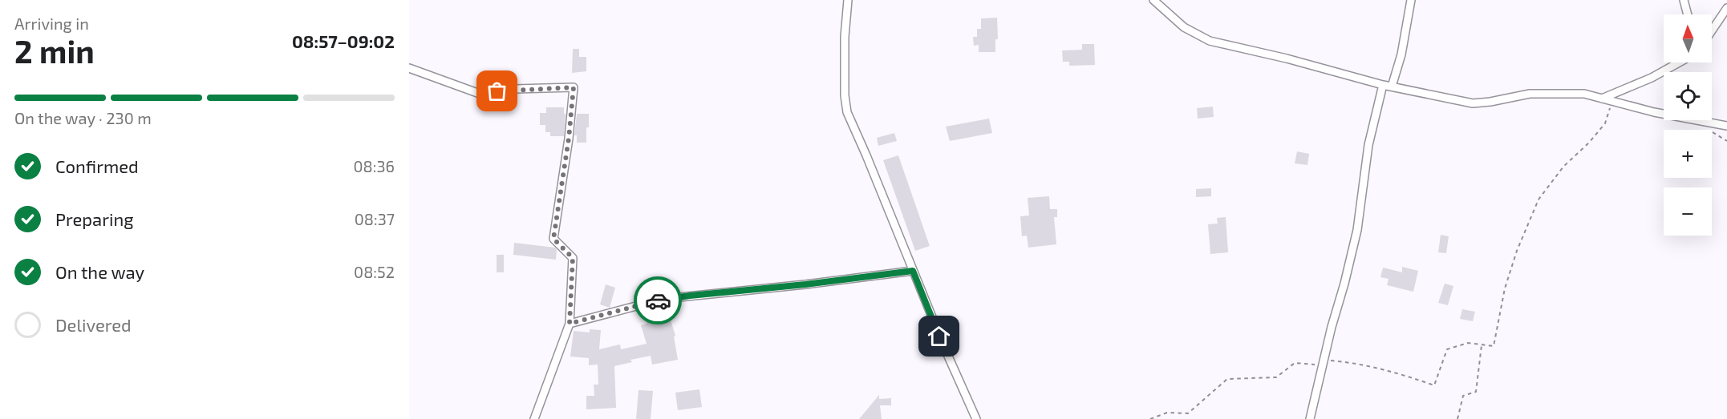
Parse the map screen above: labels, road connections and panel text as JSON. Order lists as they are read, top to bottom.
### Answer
{
  "north": "top",
  "page": {
    "heading": ["2 min", "Arriving in", "08:57–09:02"],
    "map_buttons": ["+", "−"],
    "bar": "On the way · 230 m",
    "list": [
      ["Confirmed", "08:36"],
      ["Preparing", "08:37"],
      ["On the way", "08:52"],
      "Delivered"
    ]
  }
}
